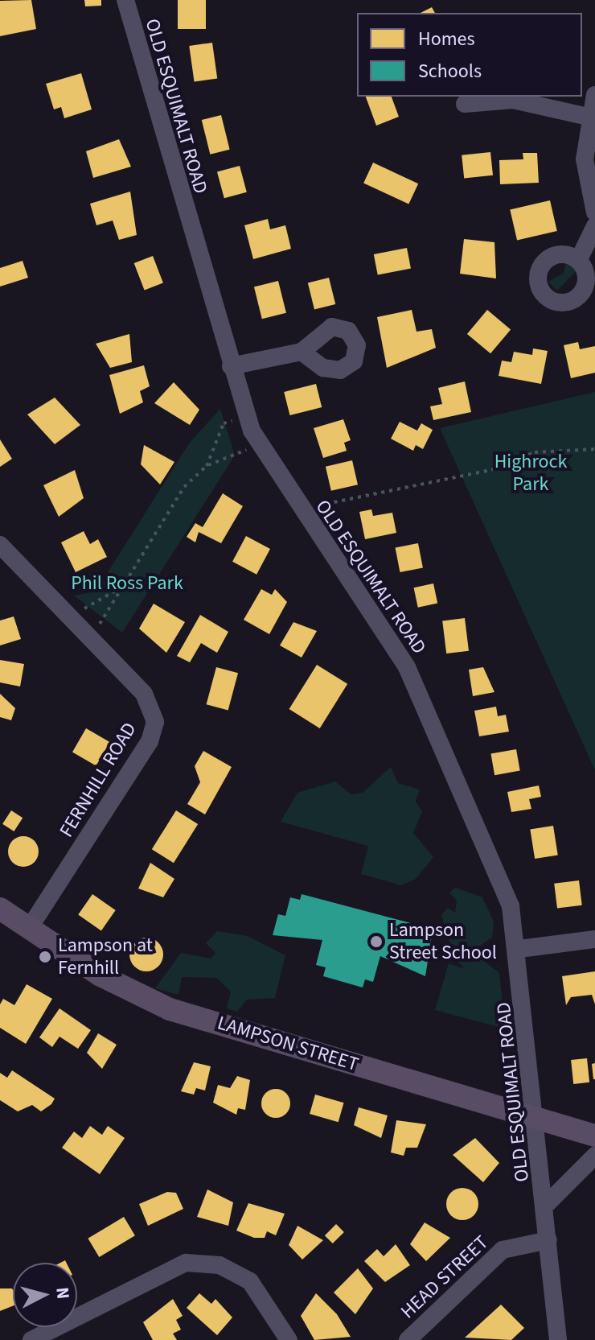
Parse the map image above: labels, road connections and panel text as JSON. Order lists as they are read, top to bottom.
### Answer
{
  "streets": {
    "main road": ["LAMPSON STREET"],
    "street": ["OLD ESQUIMALT ROAD", "FERNHILL ROAD", "HEAD STREET"]
  },
  "crossings": [
    ["OLD ESQUIMALT ROAD", "LAMPSON STREET"],
    ["OLD ESQUIMALT ROAD", "HEAD STREET"],
    ["FERNHILL ROAD", "LAMPSON STREET"]
  ],
  "parks": ["Highrock Park", "Phil Ross Park"],
  "places": ["Lampson Street School", "Lampson at Fernhill"],
  "legend": ["Homes", "Schools"],
  "north": "right"
}
